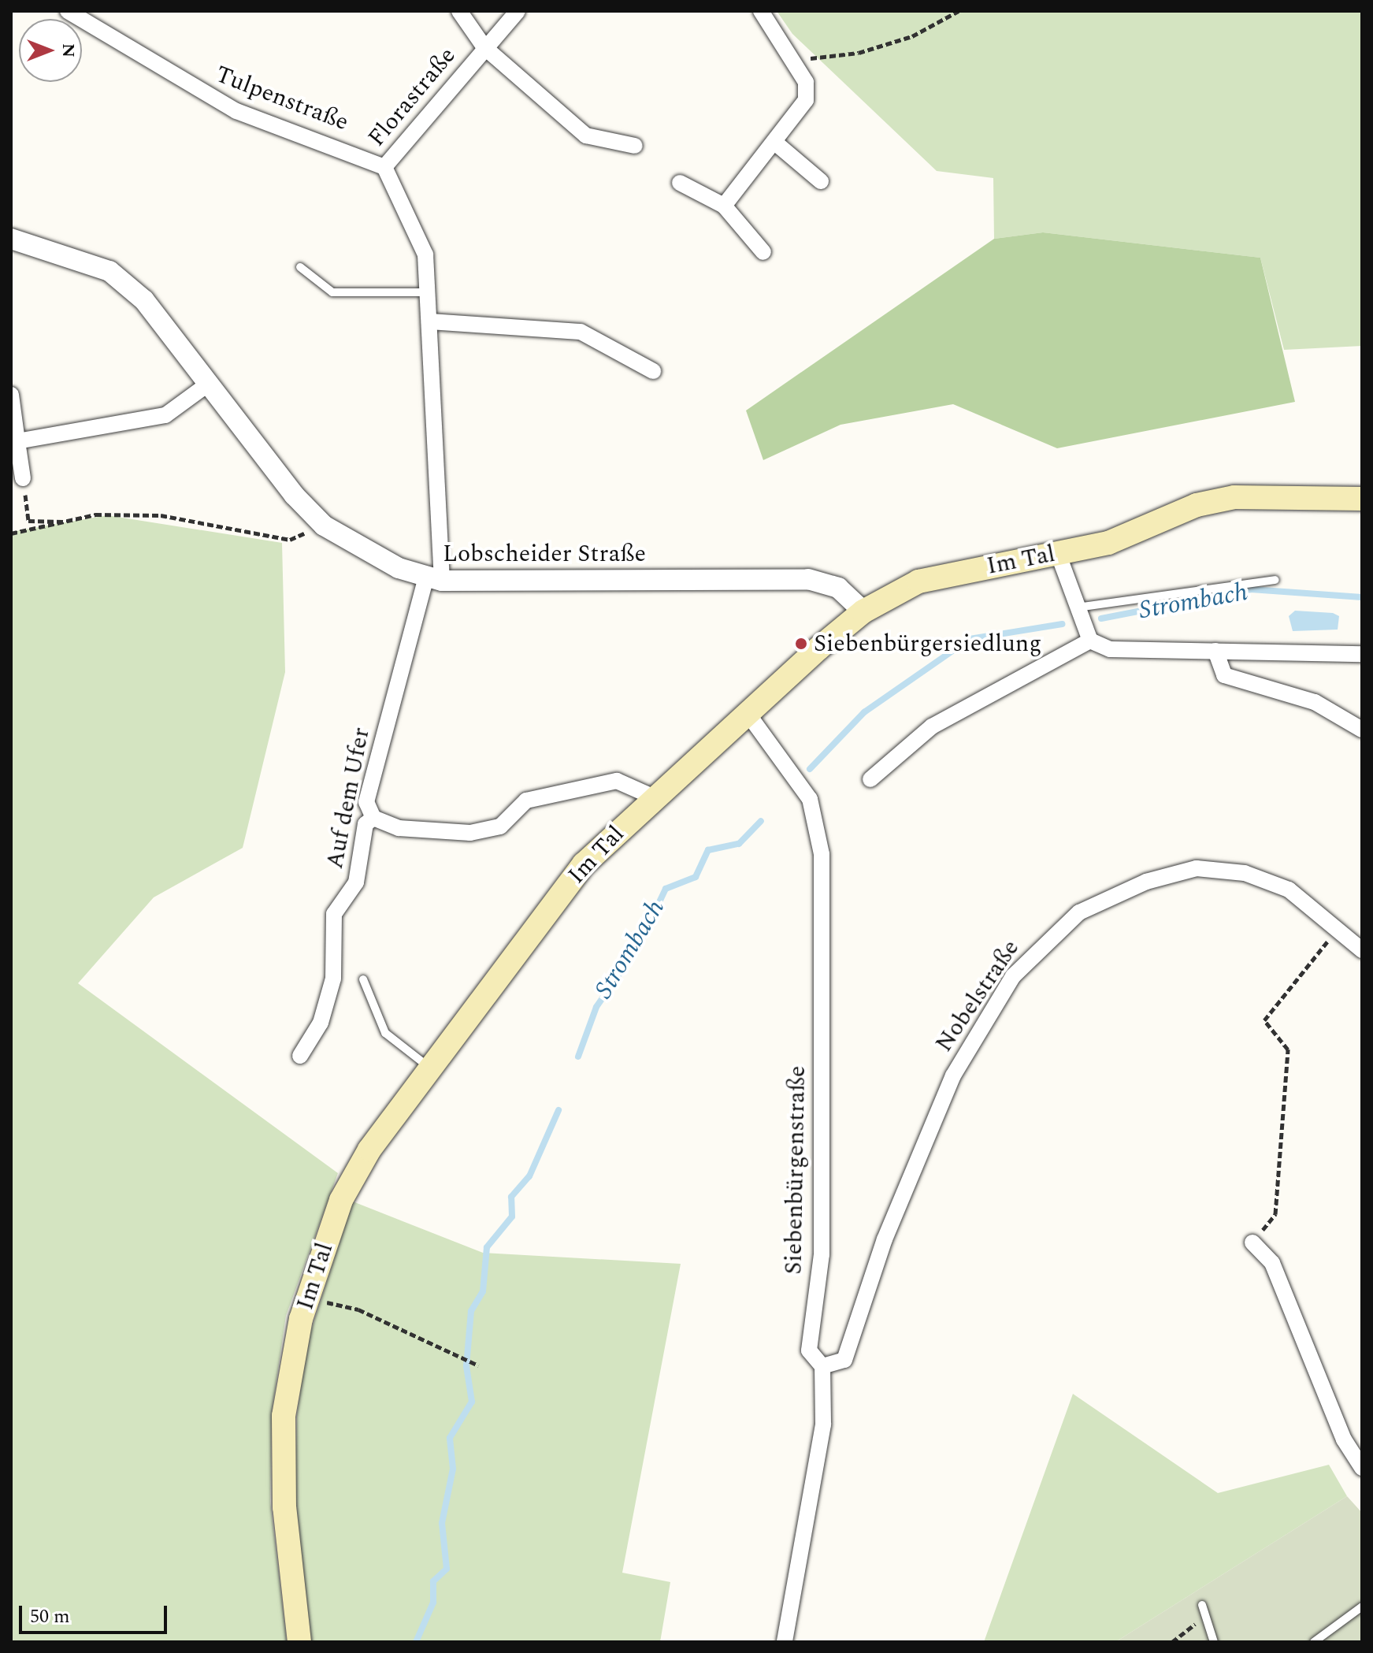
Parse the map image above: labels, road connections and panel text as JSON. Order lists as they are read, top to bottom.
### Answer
{
  "streets": {
    "main road": ["Im Tal"],
    "street": [
      "Florastraße",
      "Tulpenstraße",
      "Lobscheider Straße",
      "Auf dem Ufer",
      "Nobelstraße",
      "Siebenbürgenstraße"
    ]
  },
  "crossings": [
    ["Florastraße", "Tulpenstraße"],
    ["Florastraße", "Lobscheider Straße"],
    ["Florastraße", "Auf dem Ufer"],
    ["Lobscheider Straße", "Im Tal"],
    ["Lobscheider Straße", "Auf dem Ufer"],
    ["Im Tal", "Siebenbürgenstraße"],
    ["Nobelstraße", "Siebenbürgenstraße"]
  ],
  "water": ["Strombach"],
  "places": ["Siebenbürgersiedlung"],
  "scale_bar": "50 m",
  "north": "right"
}
